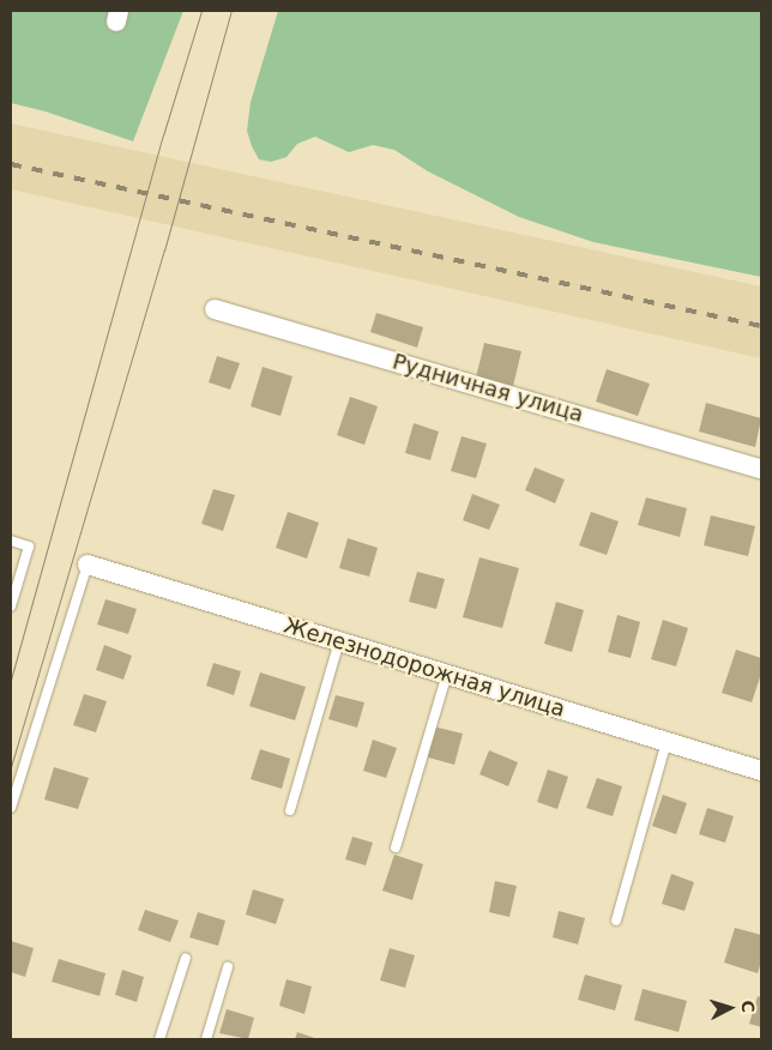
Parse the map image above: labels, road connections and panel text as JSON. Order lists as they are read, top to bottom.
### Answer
{
  "streets": {
    "street": ["Рудничная улица", "Железнодорожная улица"]
  },
  "north": "right"
}
